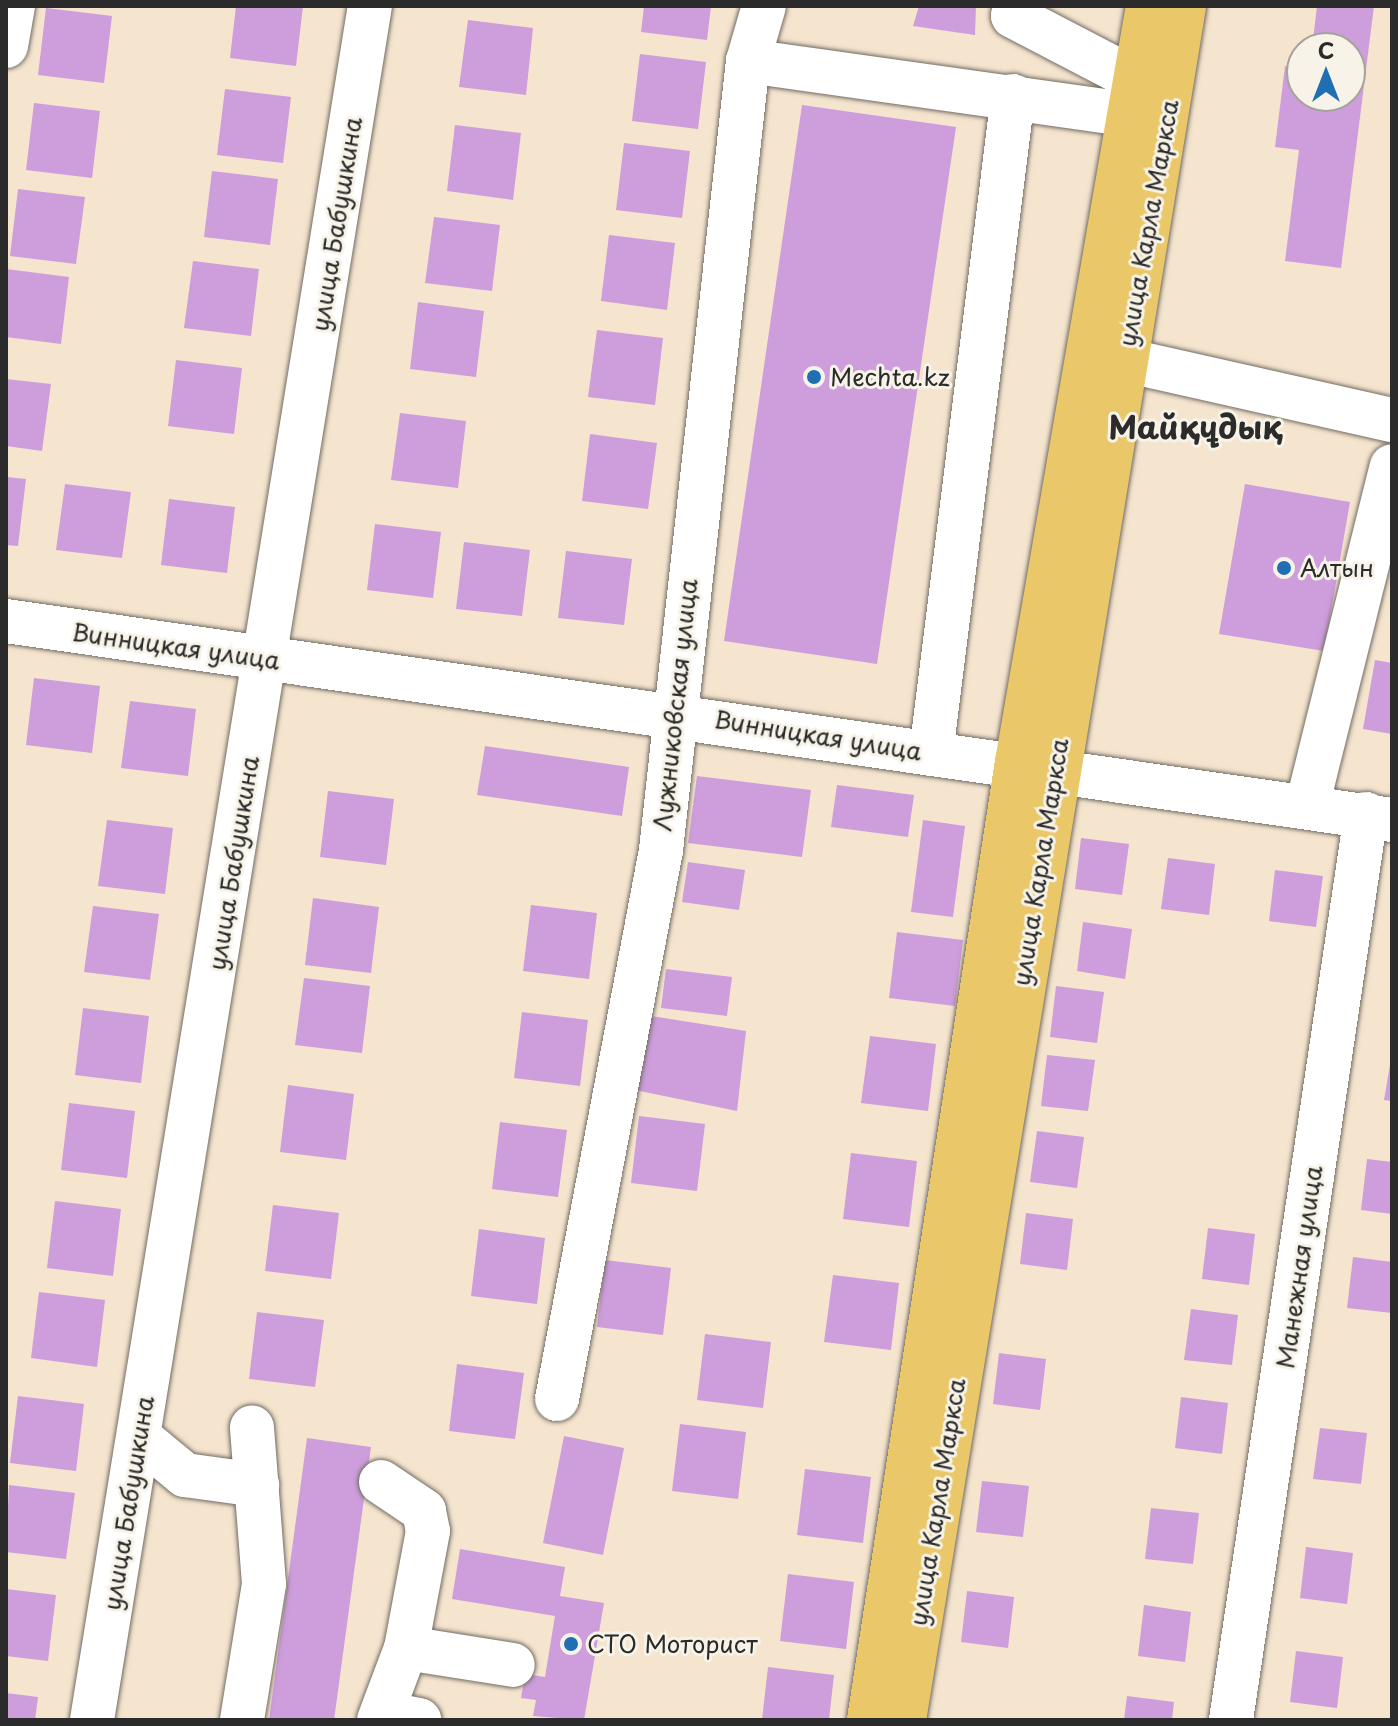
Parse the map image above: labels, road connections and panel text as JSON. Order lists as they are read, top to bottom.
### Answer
{
  "streets": {
    "main road": ["улица Карла Маркса"],
    "street": [
      "улица Бабушкина",
      "Винницкая улица",
      "Лужниковская улица",
      "Манежная улица"
    ]
  },
  "crossings": [
    ["улица Карла Маркса", "Винницкая улица"],
    ["улица Бабушкина", "Винницкая улица"],
    ["Винницкая улица", "Лужниковская улица"],
    ["Винницкая улица", "Манежная улица"]
  ],
  "districts": ["Майқұдық"],
  "places": ["Mechta.kz", "Алтын", "СТО Моторист"],
  "north": "top"
}
